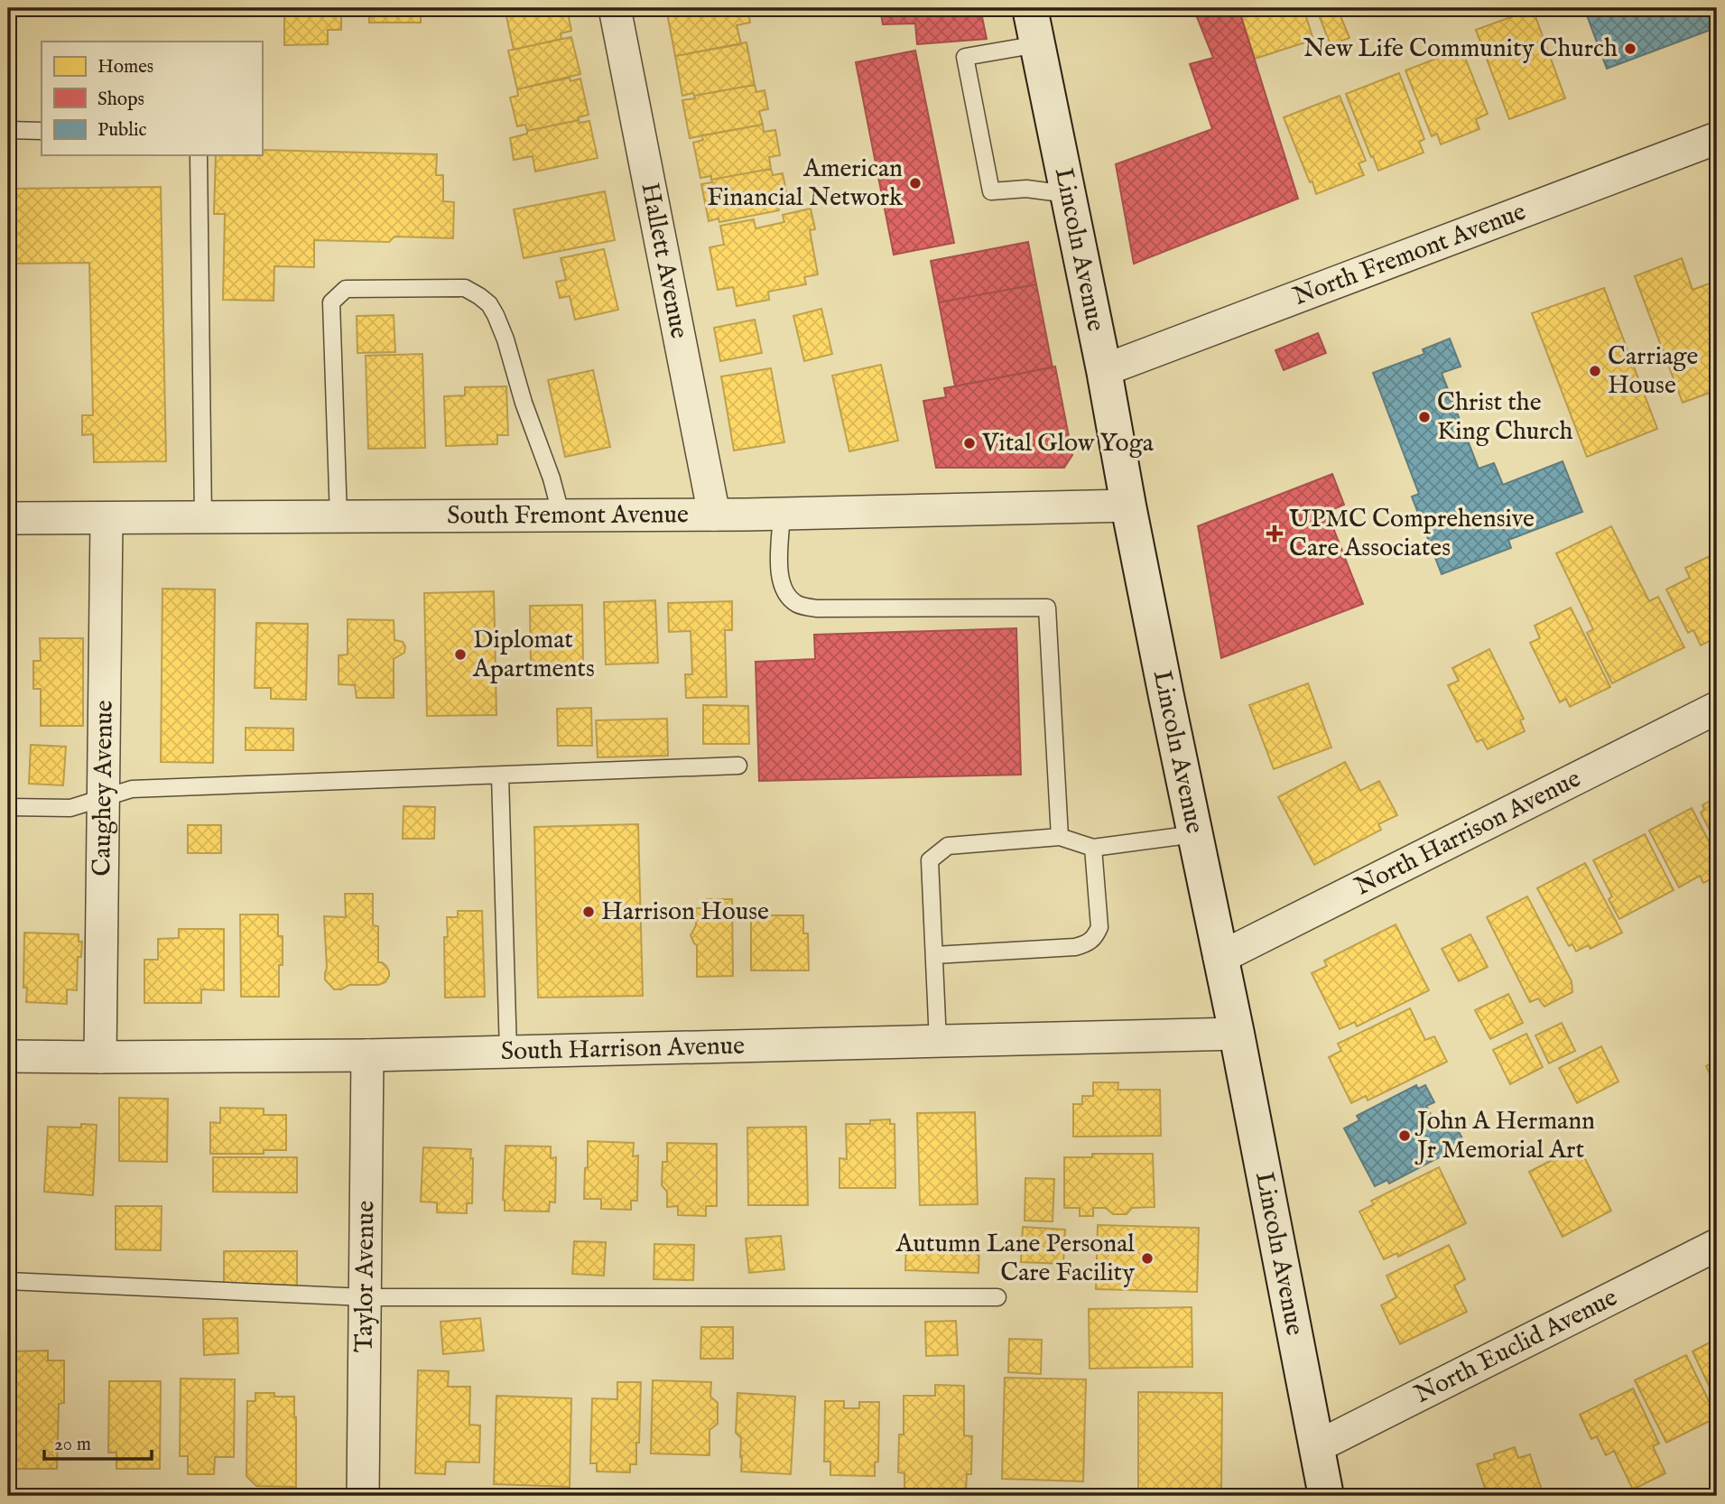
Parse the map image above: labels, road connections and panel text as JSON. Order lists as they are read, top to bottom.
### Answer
{
  "streets": {
    "street": [
      "Lincoln Avenue",
      "North Fremont Avenue",
      "Hallett Avenue",
      "South Fremont Avenue",
      "Caughey Avenue",
      "North Harrison Avenue",
      "South Harrison Avenue",
      "Taylor Avenue",
      "North Euclid Avenue"
    ]
  },
  "crossings": [
    ["Lincoln Avenue", "North Fremont Avenue"],
    ["Lincoln Avenue", "South Fremont Avenue"],
    ["Lincoln Avenue", "North Harrison Avenue"],
    ["Lincoln Avenue", "South Harrison Avenue"],
    ["Lincoln Avenue", "North Euclid Avenue"],
    ["Hallett Avenue", "South Fremont Avenue"],
    ["South Fremont Avenue", "Caughey Avenue"],
    ["Caughey Avenue", "South Harrison Avenue"],
    ["South Harrison Avenue", "Taylor Avenue"]
  ],
  "places": {
    "other": [
      "New Life Community Church",
      "American Financial Network",
      "Carriage House",
      "Christ the King Church",
      "Vital Glow Yoga",
      "Diplomat Apartments",
      "Harrison House",
      "John A Hermann Jr Memorial Art",
      "Autumn Lane Personal Care Facility"
    ],
    "health": ["UPMC Comprehensive Care Associates"]
  },
  "legend": ["Homes", "Shops", "Public"],
  "scale_bar": "20 m"
}
